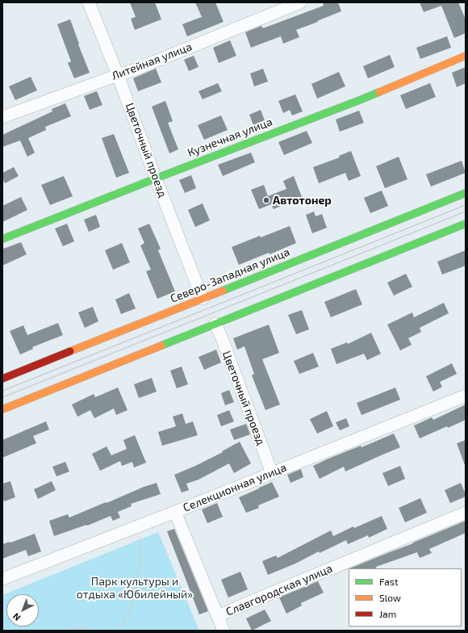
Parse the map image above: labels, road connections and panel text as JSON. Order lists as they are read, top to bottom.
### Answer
{
  "streets": {
    "main road": ["Кузнечная улица", "Северо-Западная улица"],
    "street": [
      "Литейная улица",
      "Цветочный проезд",
      "Селекционная улица",
      "Славгородская улица"
    ]
  },
  "crossings": [
    ["Литейная улица", "Цветочный проезд"],
    ["Кузнечная улица", "Цветочный проезд"],
    ["Цветочный проезд", "Северо-Западная улица"],
    ["Цветочный проезд", "Селекционная улица"]
  ],
  "parks": ["Парк культуры и отдыха «Юбилейный»"],
  "places": ["Автотонер"],
  "legend": ["Fast", "Slow", "Jam"],
  "north": "bottom left"
}
